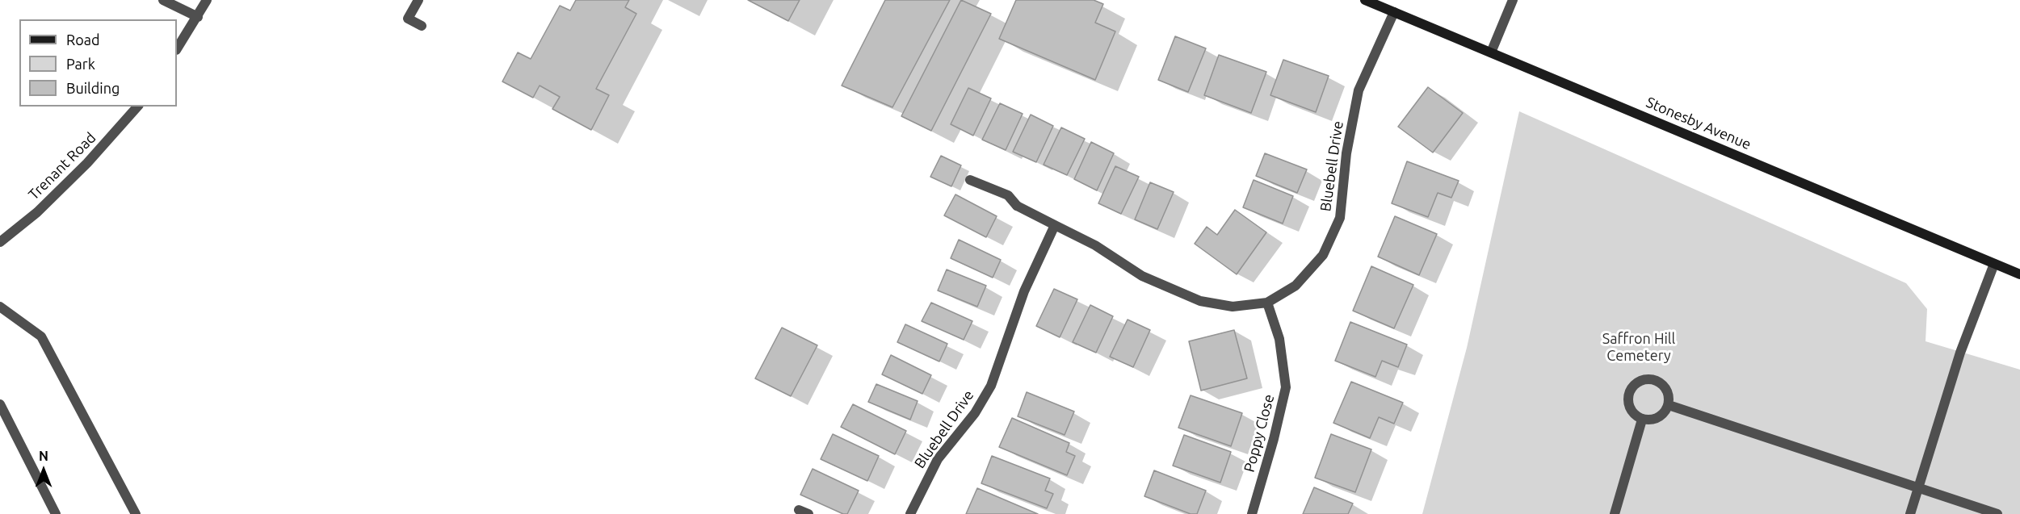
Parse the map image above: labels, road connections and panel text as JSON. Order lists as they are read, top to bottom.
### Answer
{
  "streets": {
    "main road": ["Stonesby Avenue"],
    "street": ["Trenant Road", "Bluebell Drive", "Poppy Close"]
  },
  "crossings": [
    ["Stonesby Avenue", "Bluebell Drive"],
    ["Bluebell Drive", "Poppy Close"]
  ],
  "parks": ["Saffron Hill Cemetery"],
  "legend": ["Road", "Park", "Building"],
  "north": "top"
}
